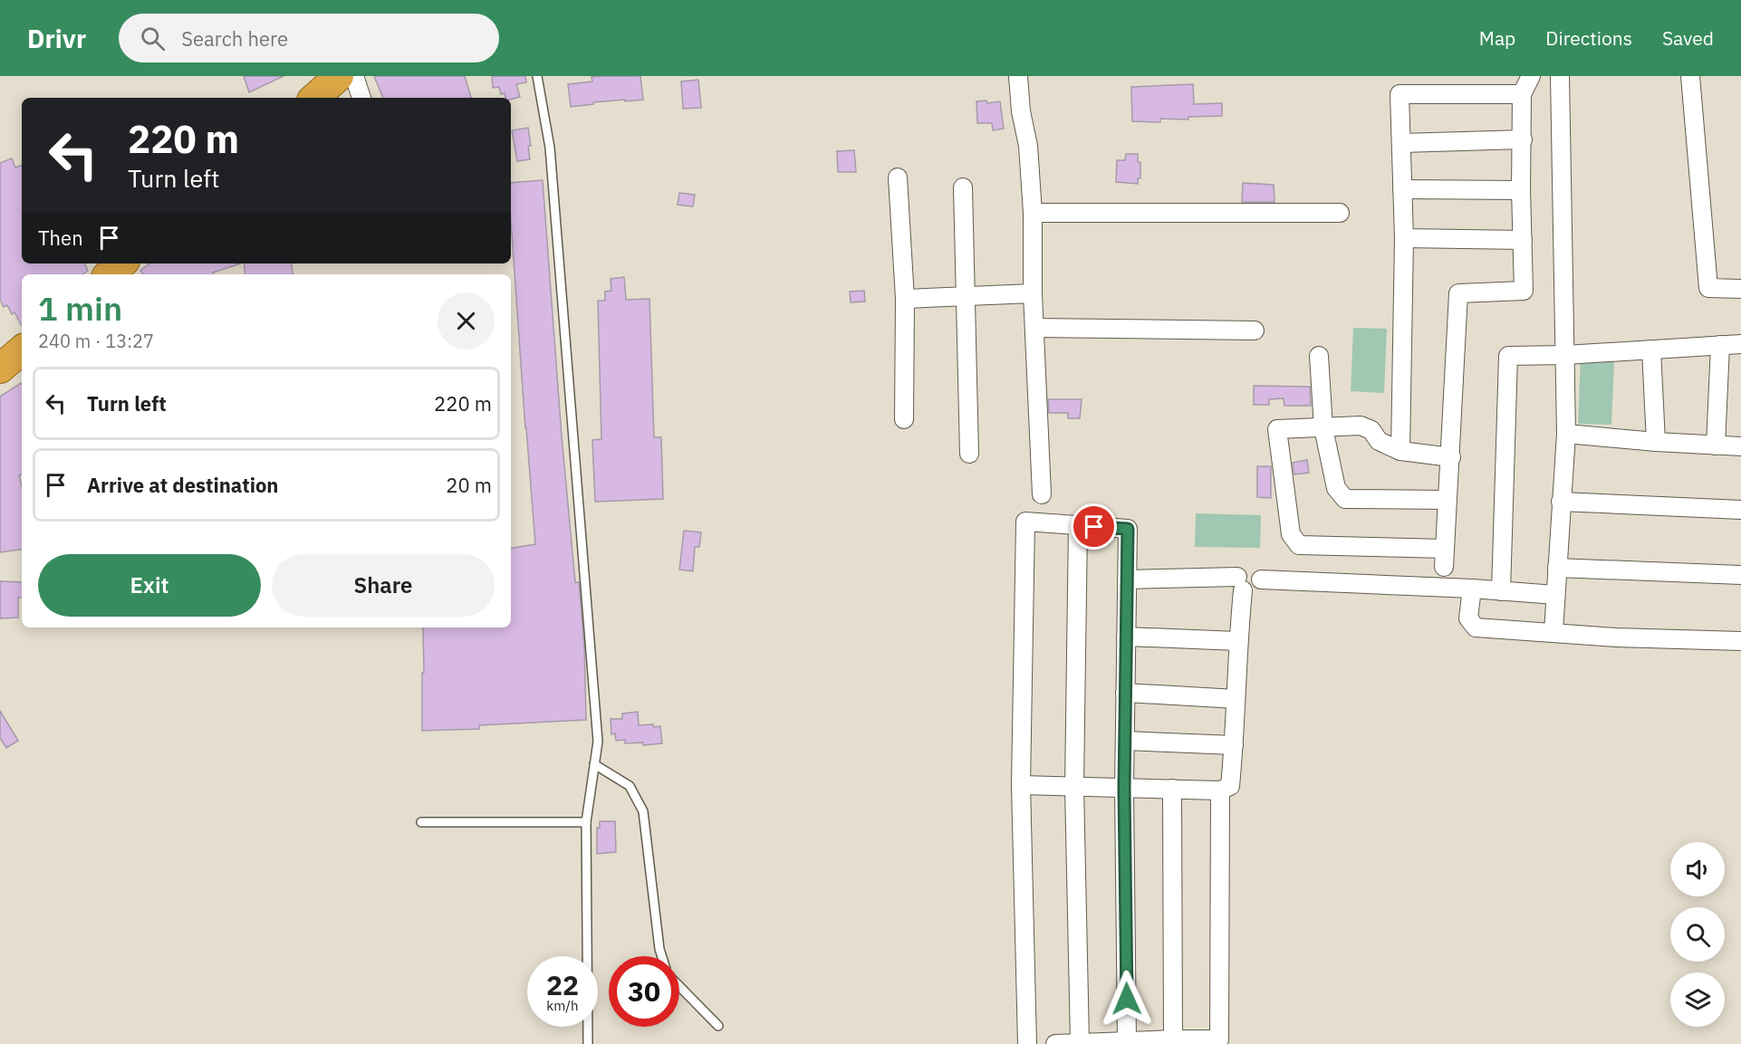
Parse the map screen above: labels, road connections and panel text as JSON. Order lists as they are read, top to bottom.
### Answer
{
  "page": {
    "header": "Drivr",
    "search": "Search here",
    "nav": ["Map", "Directions", "Saved"],
    "turn": ["220 m", "Turn left"],
    "then": "Then",
    "heading": ["1 min", "240 m · 13:27"],
    "list": [
      {
        "name": "Turn left",
        "value": "220 m"
      },
      {
        "name": "Arrive at destination",
        "value": "20 m"
      }
    ],
    "buttons": ["Exit", "Share"],
    "speed": "22 km/h",
    "limit": "30"
  }
}
